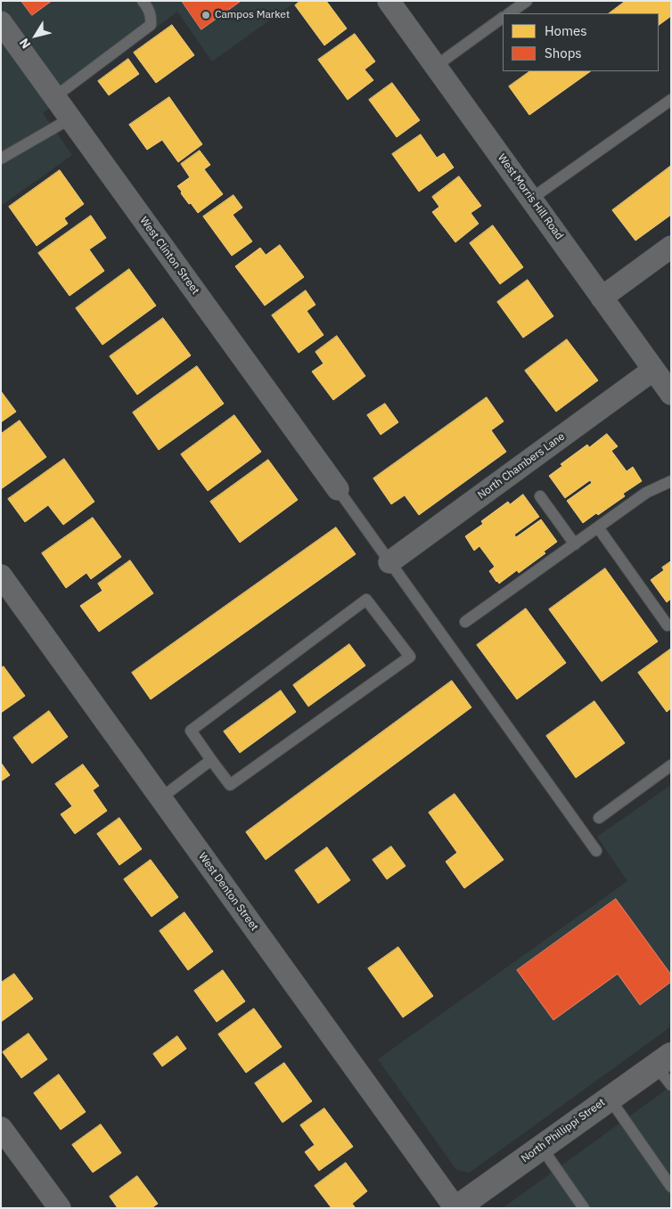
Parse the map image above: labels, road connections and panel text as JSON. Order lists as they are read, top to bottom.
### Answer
{
  "streets": {
    "street": [
      "West Morris Hill Road",
      "West Clinton Street",
      "North Chambers Lane",
      "West Denton Street",
      "North Phillippi Street"
    ]
  },
  "crossings": [
    ["West Morris Hill Road", "North Chambers Lane"],
    ["West Denton Street", "North Phillippi Street"]
  ],
  "places": ["Campos Market"],
  "legend": ["Homes", "Shops"],
  "north": "bottom left"
}
